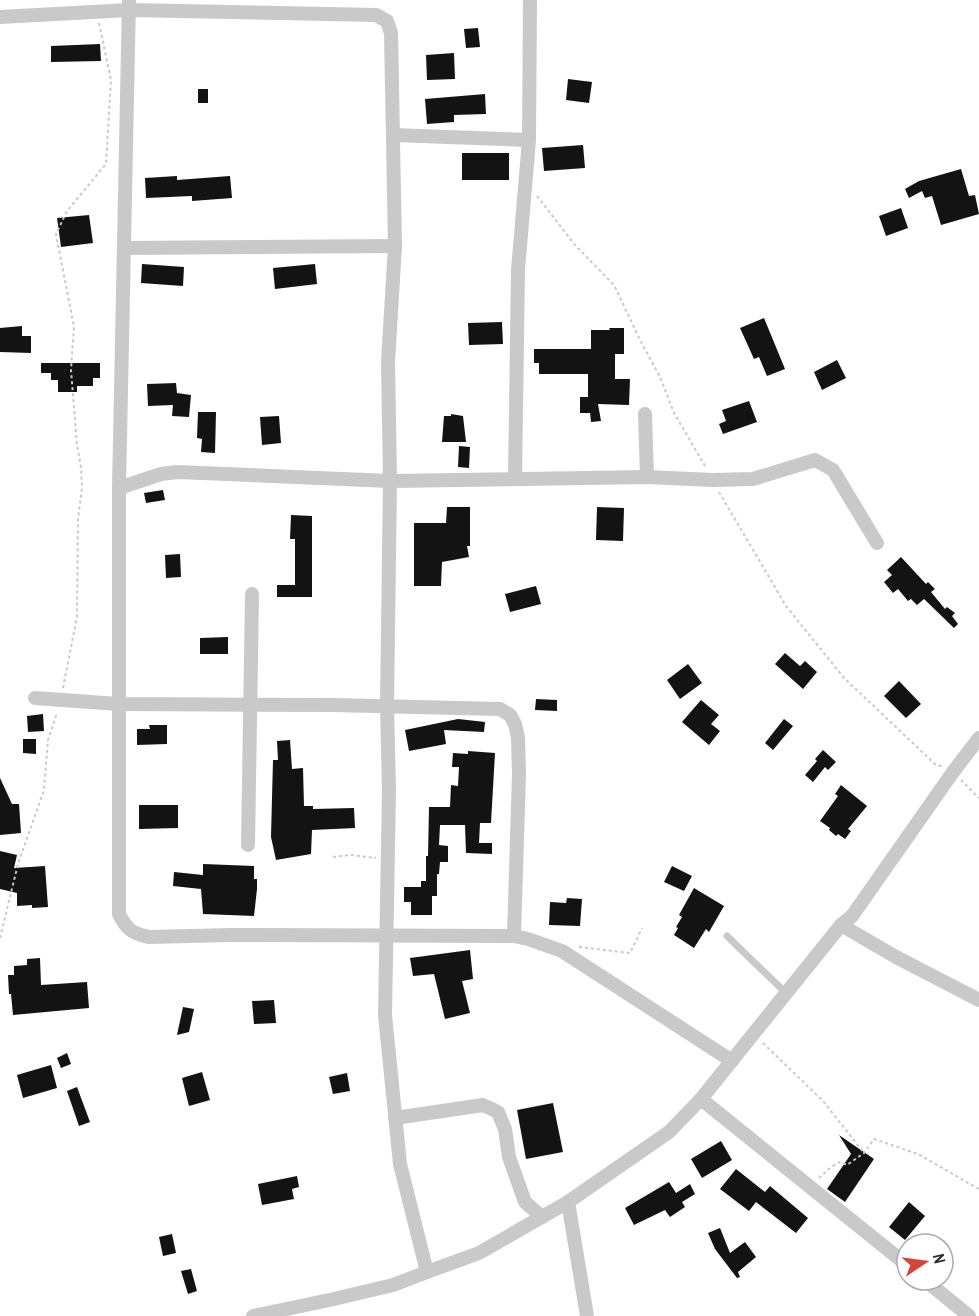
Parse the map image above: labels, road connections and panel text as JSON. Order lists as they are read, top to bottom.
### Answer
{
  "north": "right"
}
